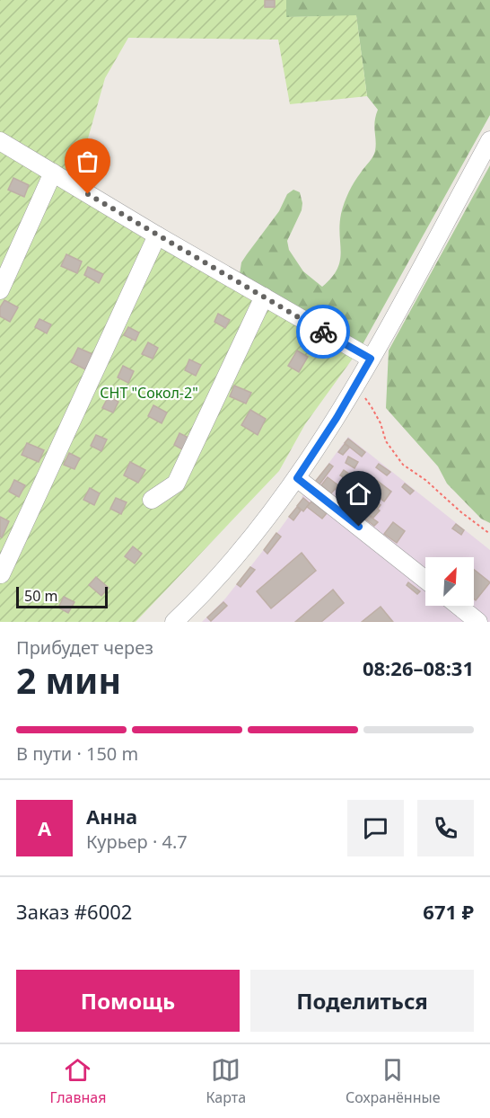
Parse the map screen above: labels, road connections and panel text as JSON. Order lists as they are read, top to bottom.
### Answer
{
  "parks": ["СНТ \"Сокол-2\""],
  "scale_bar": "50 m",
  "north": "top right",
  "page": {
    "scale": "50 m",
    "heading": ["2 мин", "Прибудет через", "08:26–08:31"],
    "panel": [
      "Анна",
      "Курьер · 4.7",
      "Заказ #6002",
      "671 ₽"
    ],
    "bar": "В пути · 150 m",
    "round": "А",
    "buttons": ["Помощь", "Поделиться"],
    "tabs": ["Главная", "Карта", "Сохранённые"]
  }
}
